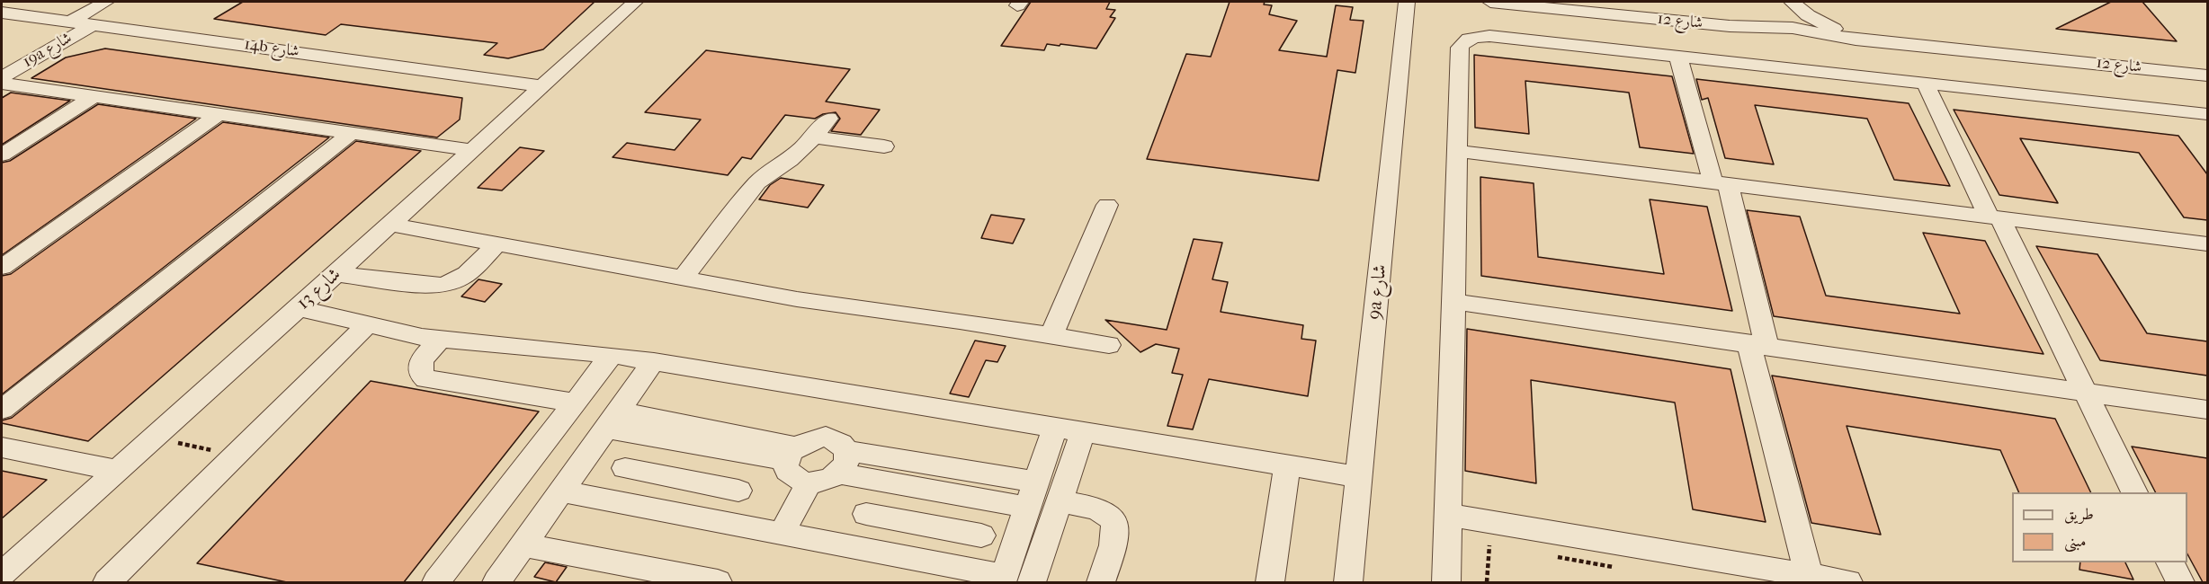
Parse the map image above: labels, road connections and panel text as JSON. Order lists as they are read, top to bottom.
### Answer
{
  "streets": {
    "street": [
      "شارع 12",
      "14b شارع",
      "19a شارع",
      "شارع 13",
      "9a شارع"
    ]
  },
  "crossings": [
    ["14b شارع", "19a شارع"],
    ["14b شارع", "شارع 13"]
  ],
  "legend": ["طريق", "مبنى"]
}
